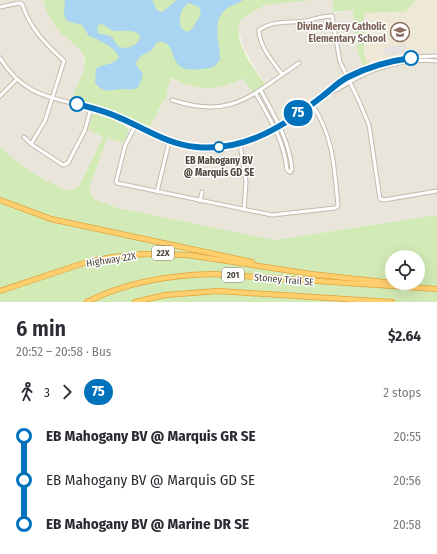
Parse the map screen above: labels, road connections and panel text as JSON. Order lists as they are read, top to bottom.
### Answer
{
  "streets": {
    "highway": [
      "22X",
      "Highway 22X",
      "201",
      "Stoney Trail SE"
    ]
  },
  "places": {
    "school or university": ["Divine Mercy Catholic Elementary School"],
    "other": ["EB Mahogany BV @ Marquis GD SE"]
  },
  "lines": ["bus line 75"],
  "page": {
    "on_map": "75",
    "heading": ["6 min", "20:52 – 20:58 · Bus", "$2.64"],
    "legs": ["3", "75", "2 stops"],
    "list": [
      {
        "name": "EB Mahogany BV @ Marquis GR SE",
        "value": "20:55"
      },
      {
        "name": "EB Mahogany BV @ Marquis GD SE",
        "value": "20:56"
      },
      {
        "name": "EB Mahogany BV @ Marine DR SE",
        "value": "20:58"
      }
    ]
  }
}
